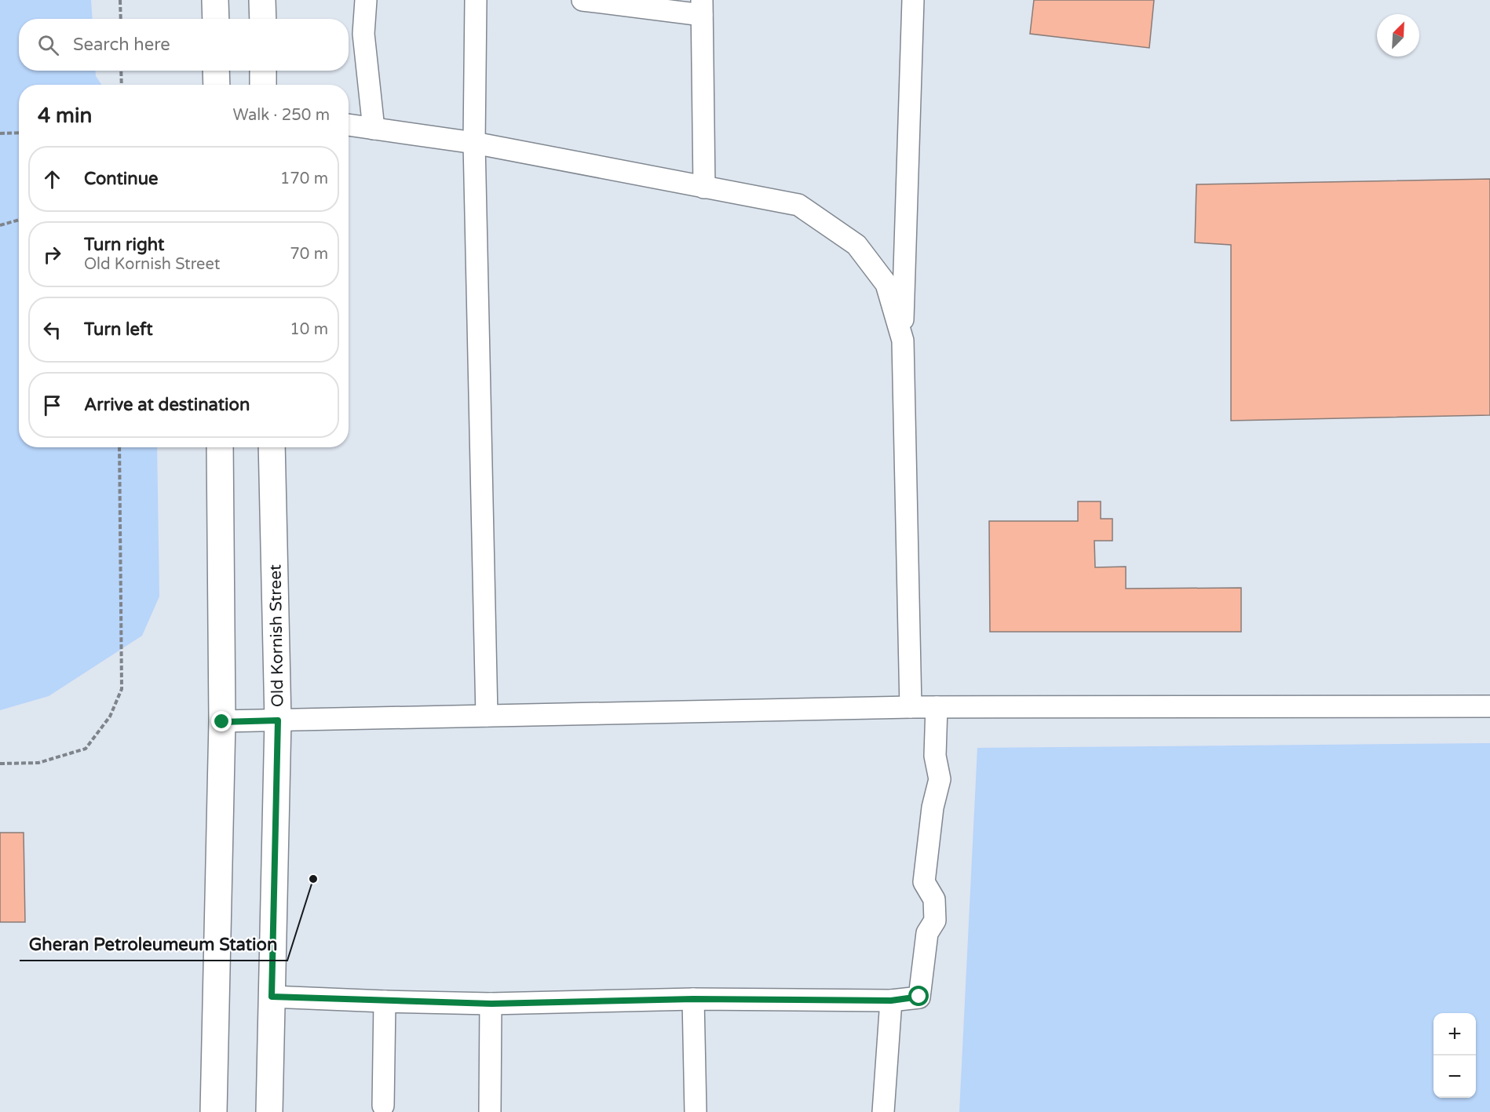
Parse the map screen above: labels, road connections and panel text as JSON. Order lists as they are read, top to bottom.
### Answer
{
  "streets": {
    "main road": ["Old Kornish Street"]
  },
  "places": ["Gheran Petroleumeum Station"],
  "north": "top right",
  "page": {
    "search": "Search here",
    "heading": ["4 min", "Walk · 250 m"],
    "list": [
      ["Continue", "170 m"],
      ["Turn right", "Old Kornish Street", "70 m"],
      ["Turn left", "10 m"],
      "Arrive at destination"
    ],
    "map_buttons": ["+", "−"]
  }
}
